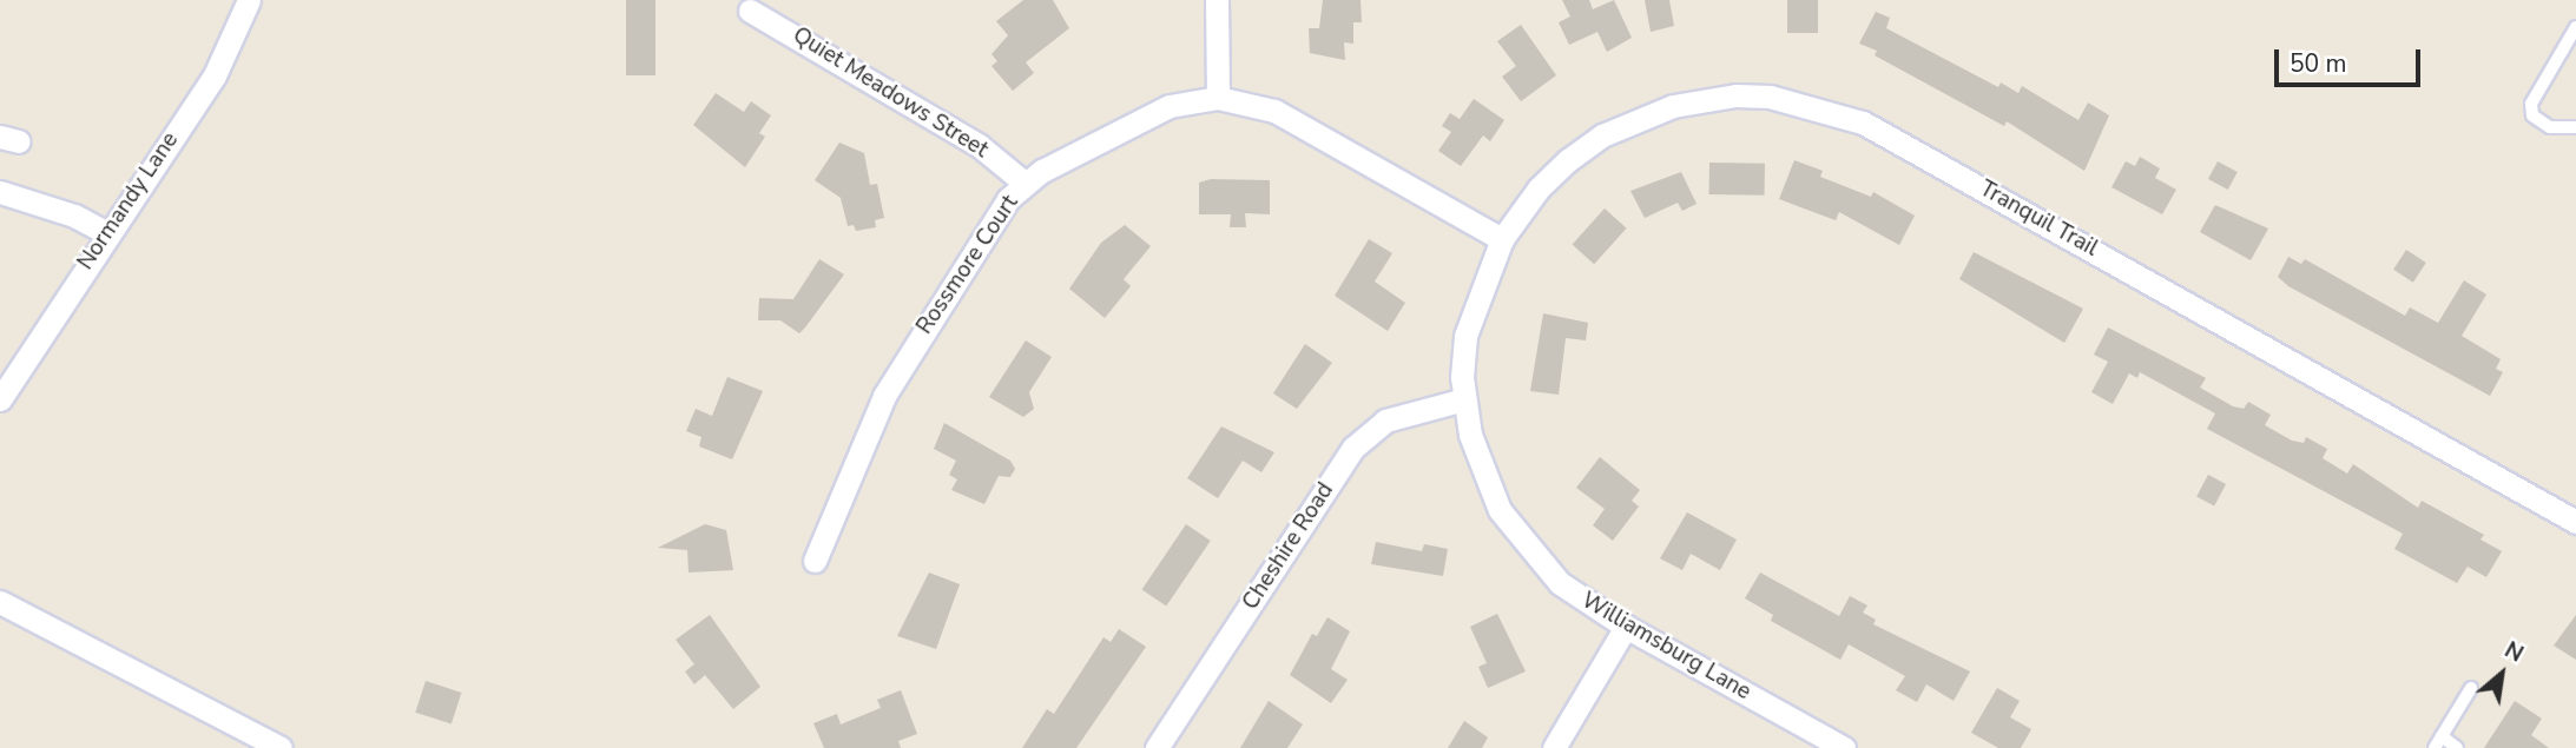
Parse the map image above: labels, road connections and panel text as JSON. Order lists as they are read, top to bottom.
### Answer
{
  "streets": {
    "street": [
      "Quiet Meadows Street",
      "Normandy Lane",
      "Tranquil Trail",
      "Rossmore Court",
      "Cheshire Road",
      "Williamsburg Lane"
    ]
  },
  "crossings": [
    ["Quiet Meadows Street", "Rossmore Court"],
    ["Tranquil Trail", "Rossmore Court"],
    ["Tranquil Trail", "Williamsburg Lane"],
    ["Rossmore Court", "Williamsburg Lane"],
    ["Cheshire Road", "Williamsburg Lane"]
  ],
  "scale_bar": "50 m",
  "north": "top right"
}
